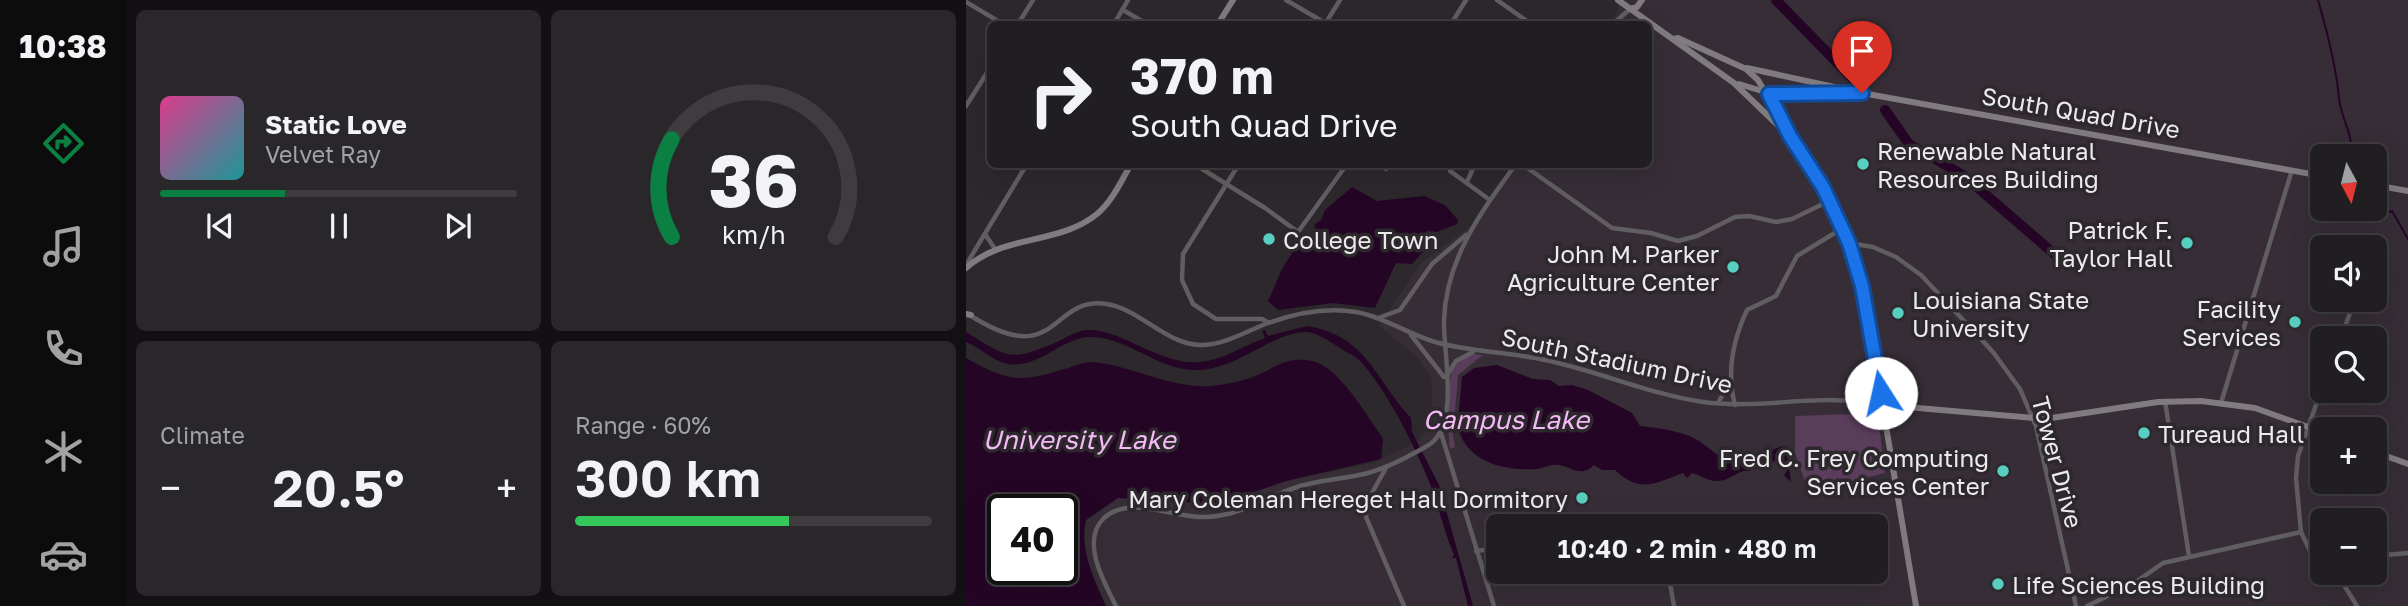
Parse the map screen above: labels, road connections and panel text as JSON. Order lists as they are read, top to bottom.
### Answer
{
  "streets": {
    "street": ["South Quad Drive", "South Stadium Drive", "Tower Drive"]
  },
  "crossings": [
    ["South Stadium Drive", "Tower Drive"]
  ],
  "water": ["Campus Lake", "University Lake"],
  "places": [
    "Renewable Natural Resources Building",
    "College Town",
    "Patrick F. Taylor Hall",
    "John M. Parker Agriculture Center",
    "Louisiana State University",
    "Facility Services",
    "Tureaud Hall",
    "Fred C. Frey Computing Services Center",
    "Mary Coleman Hereget Hall Dormitory",
    "Life Sciences Building"
  ],
  "north": "bottom",
  "page": {
    "tabs": "10:38",
    "turn": ["370 m", "South Quad Drive"],
    "song": ["Static Love", "Velvet Ray"],
    "map_buttons": ["+", "−"],
    "tile": [
      "Climate",
      ["Range · 60%", "300 km"]
    ],
    "heat": ["−", "20.5°", "+"],
    "limit": "40",
    "trip": "10:40 · 2 min · 480 m",
    "gauge": ["36", "km/h"]
  }
}
